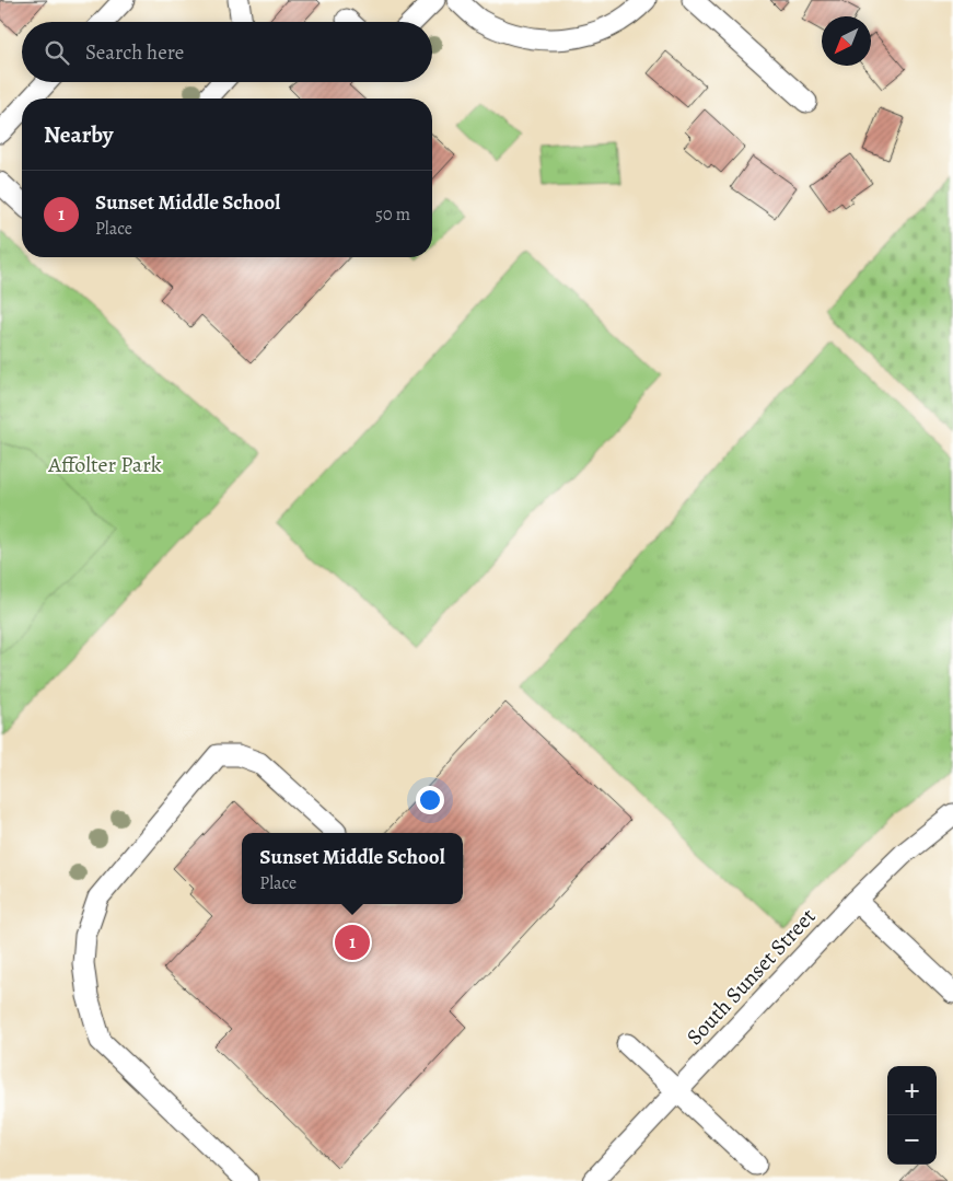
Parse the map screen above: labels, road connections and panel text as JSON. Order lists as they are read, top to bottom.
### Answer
{
  "streets": {
    "street": ["South Sunset Street"]
  },
  "parks": ["Affolter Park"],
  "north": "bottom left",
  "page": {
    "search": "Search here",
    "heading": "Nearby",
    "list": [
      {
        "mark": "1",
        "name": "Sunset Middle School",
        "note": "Place",
        "value": "50 m"
      }
    ],
    "popup": ["Sunset Middle School", "Place"],
    "pins": "1",
    "map_buttons": ["+", "−"]
  }
}
